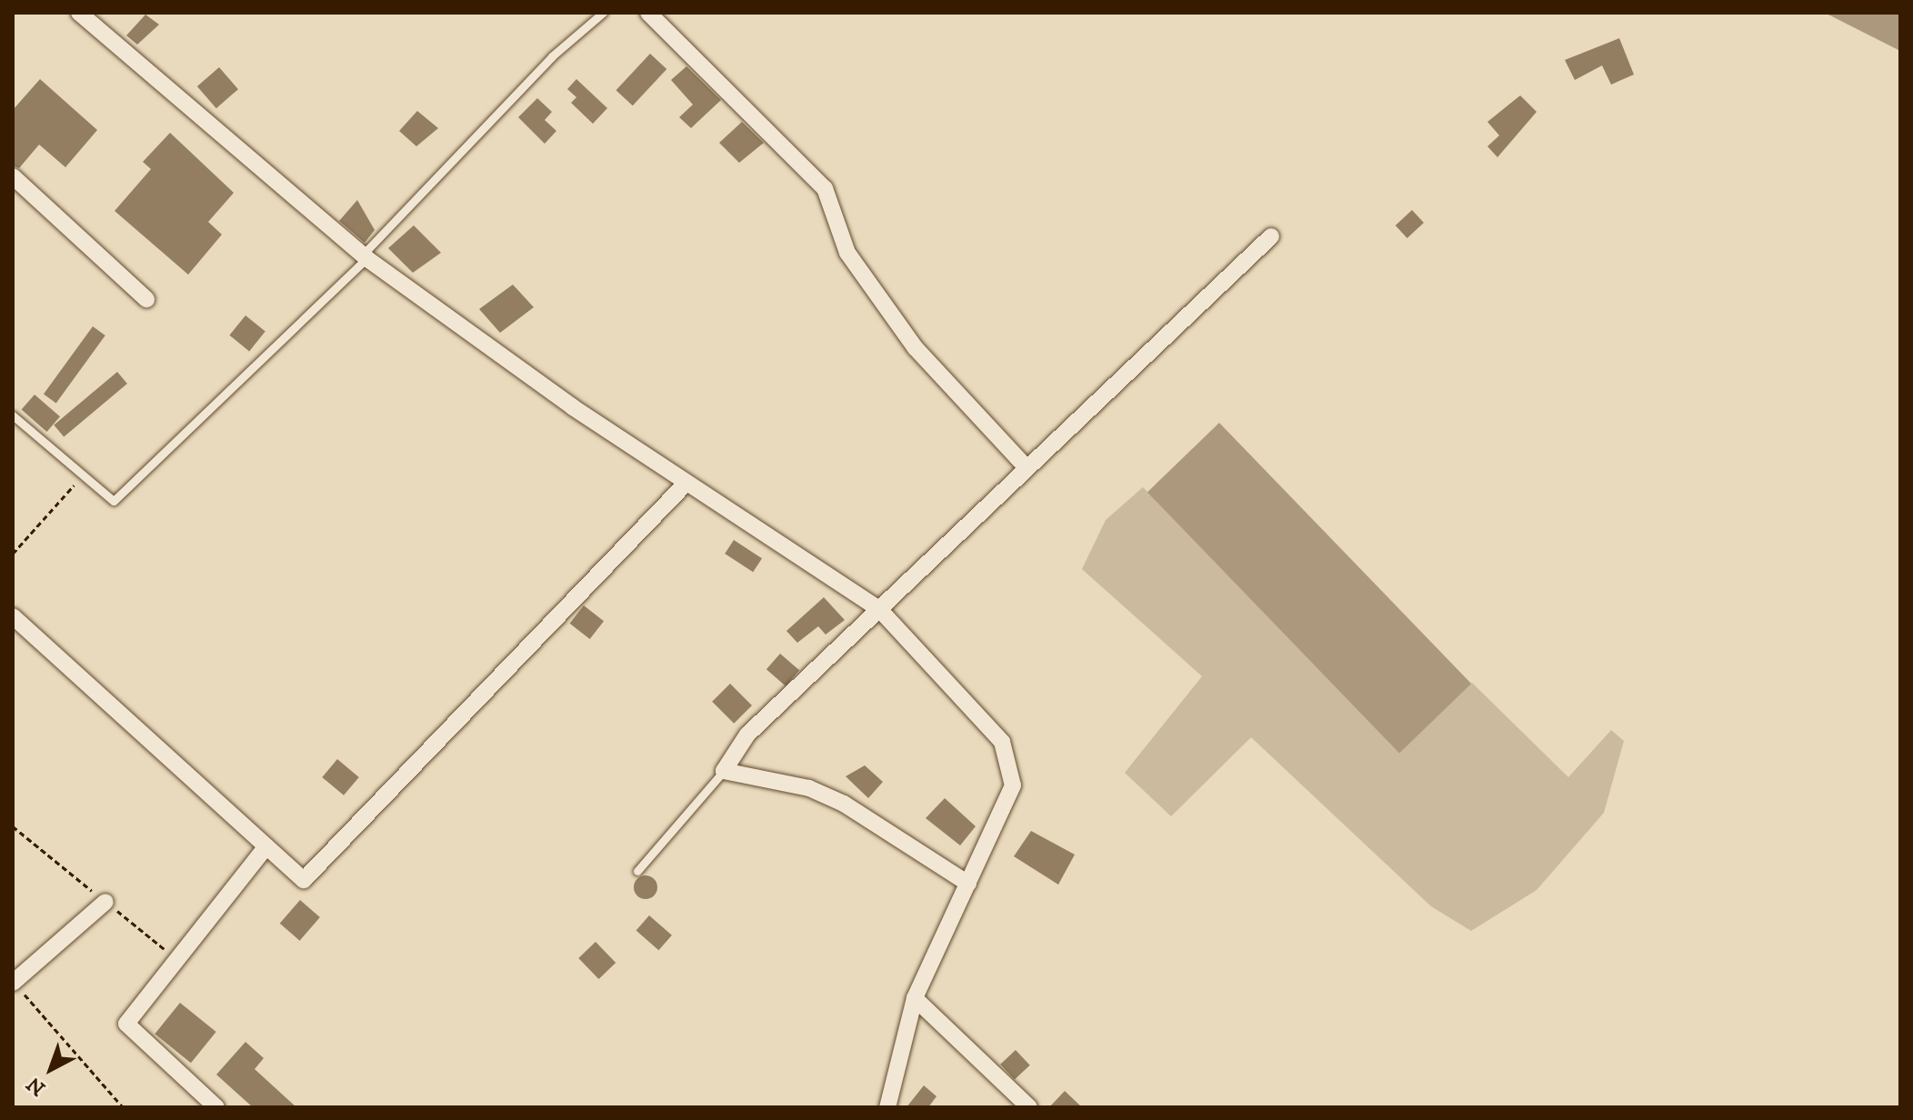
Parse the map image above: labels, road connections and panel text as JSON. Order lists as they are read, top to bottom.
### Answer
{
  "north": "bottom left"
}
